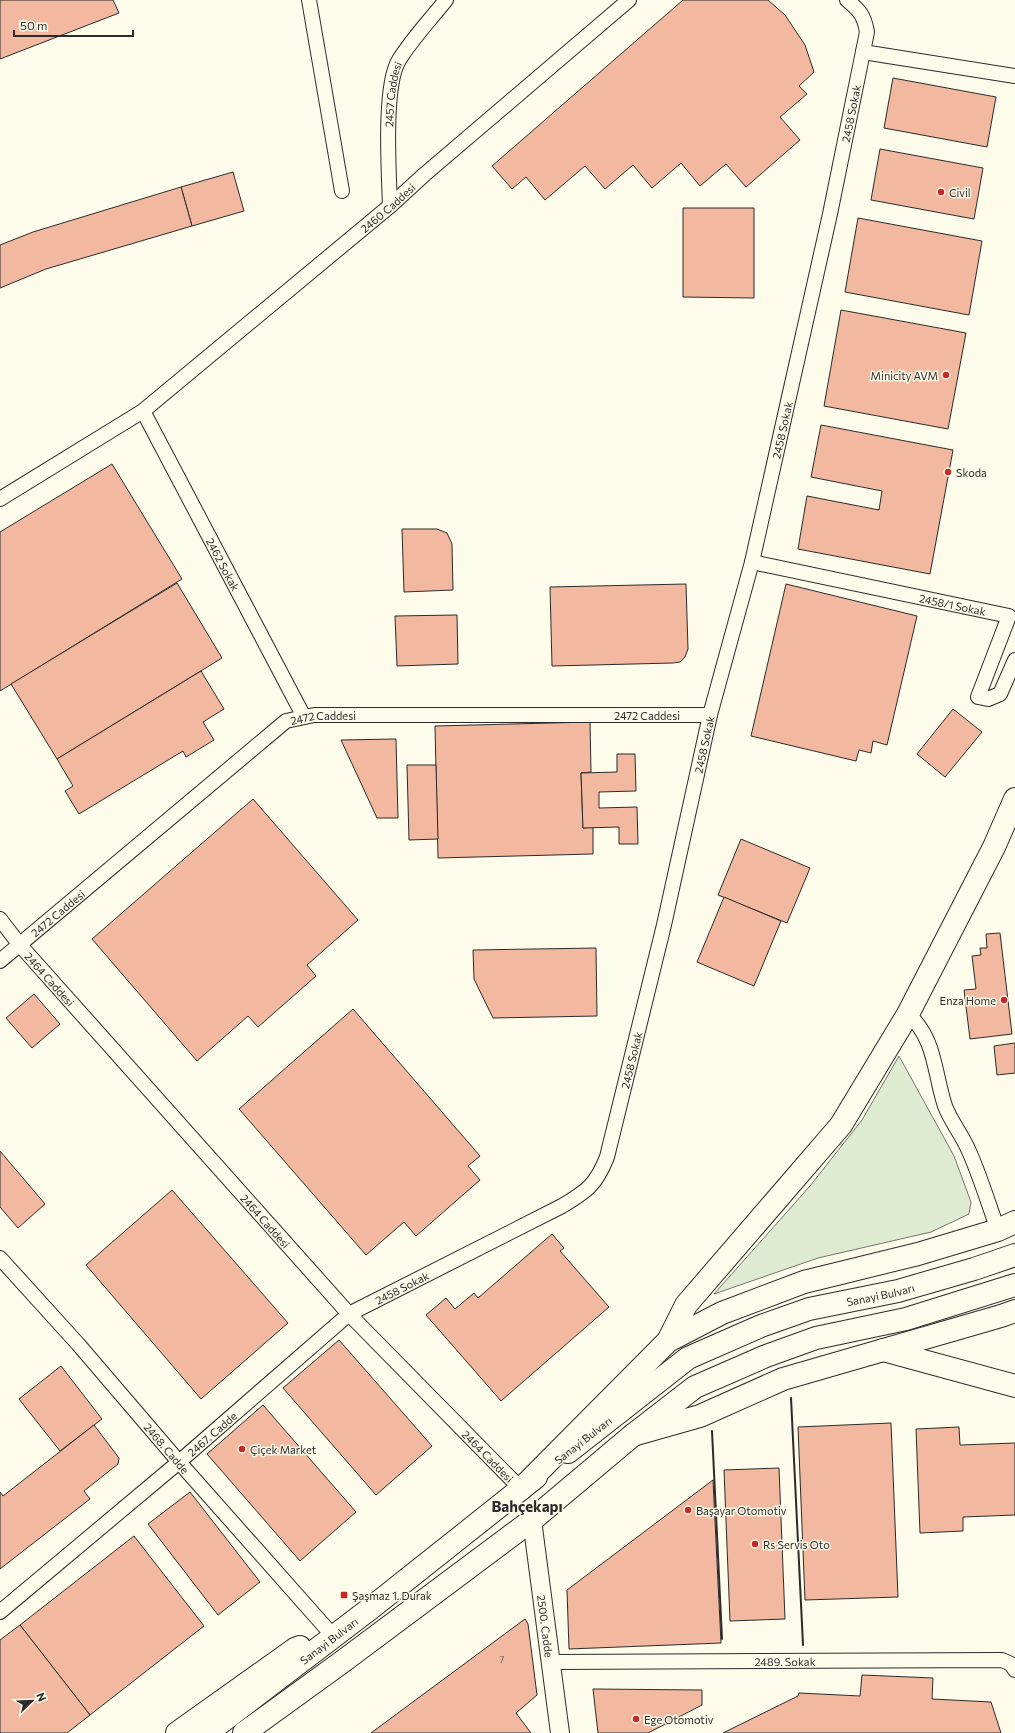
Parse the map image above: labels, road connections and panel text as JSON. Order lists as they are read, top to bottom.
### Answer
{
  "streets": {
    "main road": ["Sanayi Bulvarı"],
    "street": [
      "2457 Caddesi",
      "2458 Sokak",
      "2460 Caddesi",
      "2462 Sokak",
      "2458/1 Sokak",
      "2472 Caddesi",
      "2464 Caddesi",
      "2467. Cadde",
      "2468. Cadde",
      "2500. Cadde",
      "2489. Sokak"
    ]
  },
  "crossings": [
    ["2457 Caddesi", "2460 Caddesi"],
    ["2458 Sokak", "2458/1 Sokak"],
    ["2458 Sokak", "2472 Caddesi"],
    ["2458 Sokak", "2464 Caddesi"],
    ["2458 Sokak", "2467. Cadde"],
    ["2460 Caddesi", "2462 Sokak"],
    ["2462 Sokak", "2472 Caddesi"],
    ["2472 Caddesi", "2464 Caddesi"],
    ["2464 Caddesi", "Sanayi Bulvarı"],
    ["2464 Caddesi", "2467. Cadde"],
    ["Sanayi Bulvarı", "2468. Cadde"],
    ["2467. Cadde", "2468. Cadde"],
    ["2500. Cadde", "2489. Sokak"]
  ],
  "districts": ["Bahçekapı"],
  "places": {
    "other": [
      "Civil",
      "Minicity AVM",
      "Skoda",
      "Enza Home",
      "Çiçek Market",
      "Başayar Otomotiv",
      "Rs Servis Oto",
      "Ege Otomotiv"
    ],
    "transit": ["Şaşmaz 1. Durak"]
  },
  "house_numbers": ["7"],
  "scale_bar": "50 m",
  "north": "top right"
}
